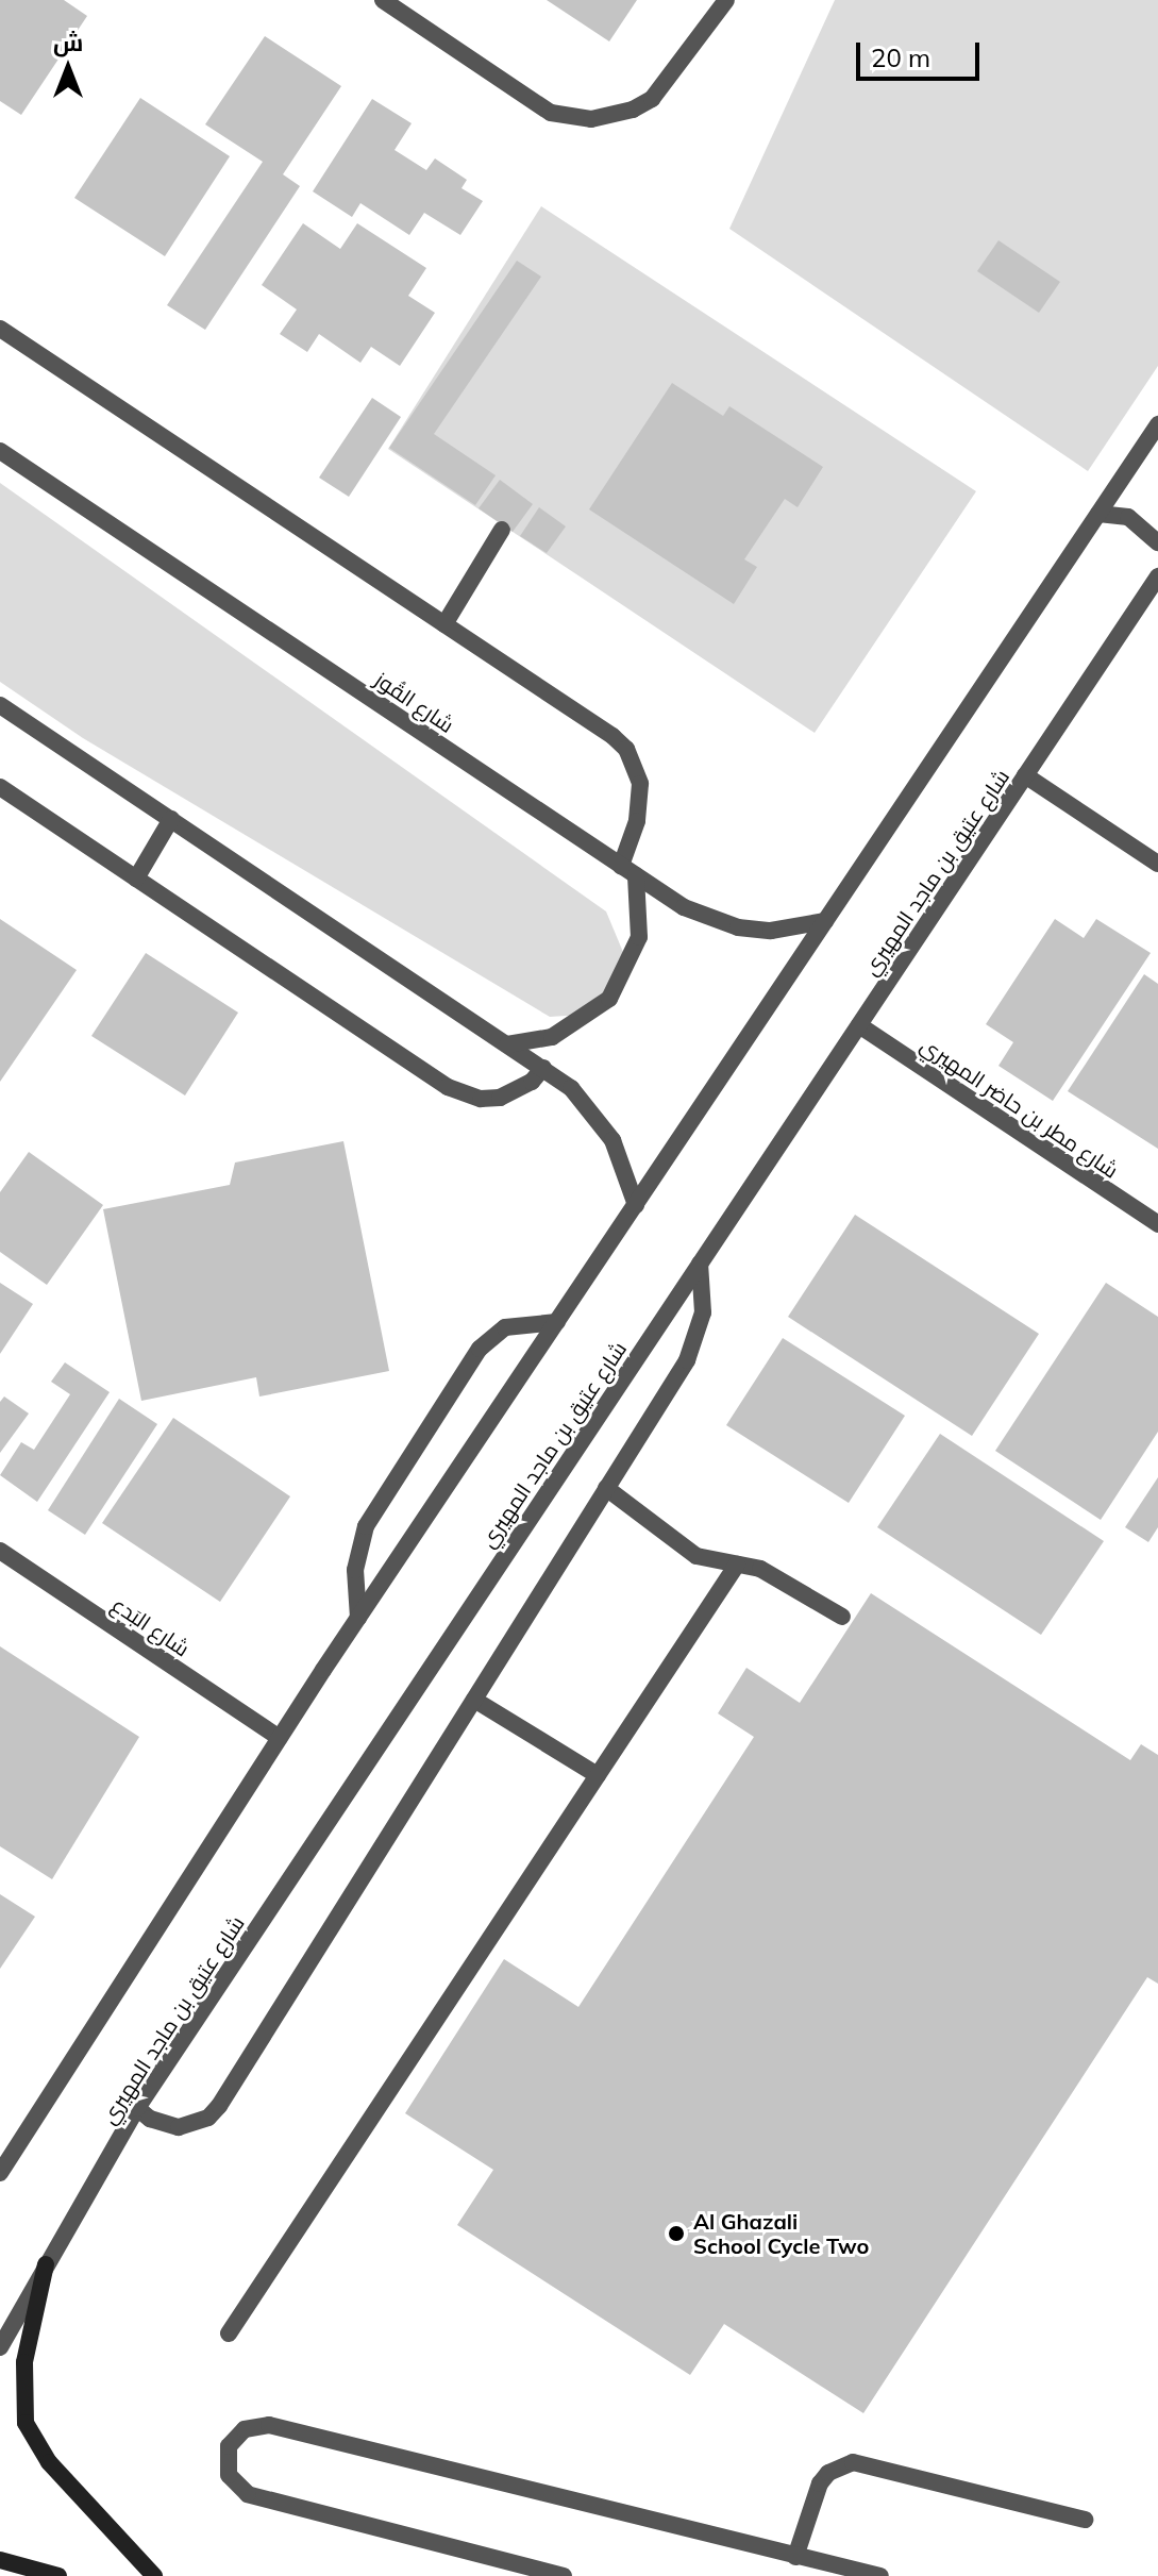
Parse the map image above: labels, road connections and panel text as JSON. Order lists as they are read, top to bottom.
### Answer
{
  "streets": {
    "street": [
      "شارع القُوز",
      "شارع عتيق بن ماجد المهيري",
      "شارع مطر بن حاضر المهيري",
      "شارع البَدع"
    ]
  },
  "crossings": [
    ["شارع عتيق بن ماجد المهيري", "شارع مطر بن حاضر المهيري"]
  ],
  "places": ["Al Ghazali School Cycle Two"],
  "scale_bar": "20 m",
  "north": "top"
}
